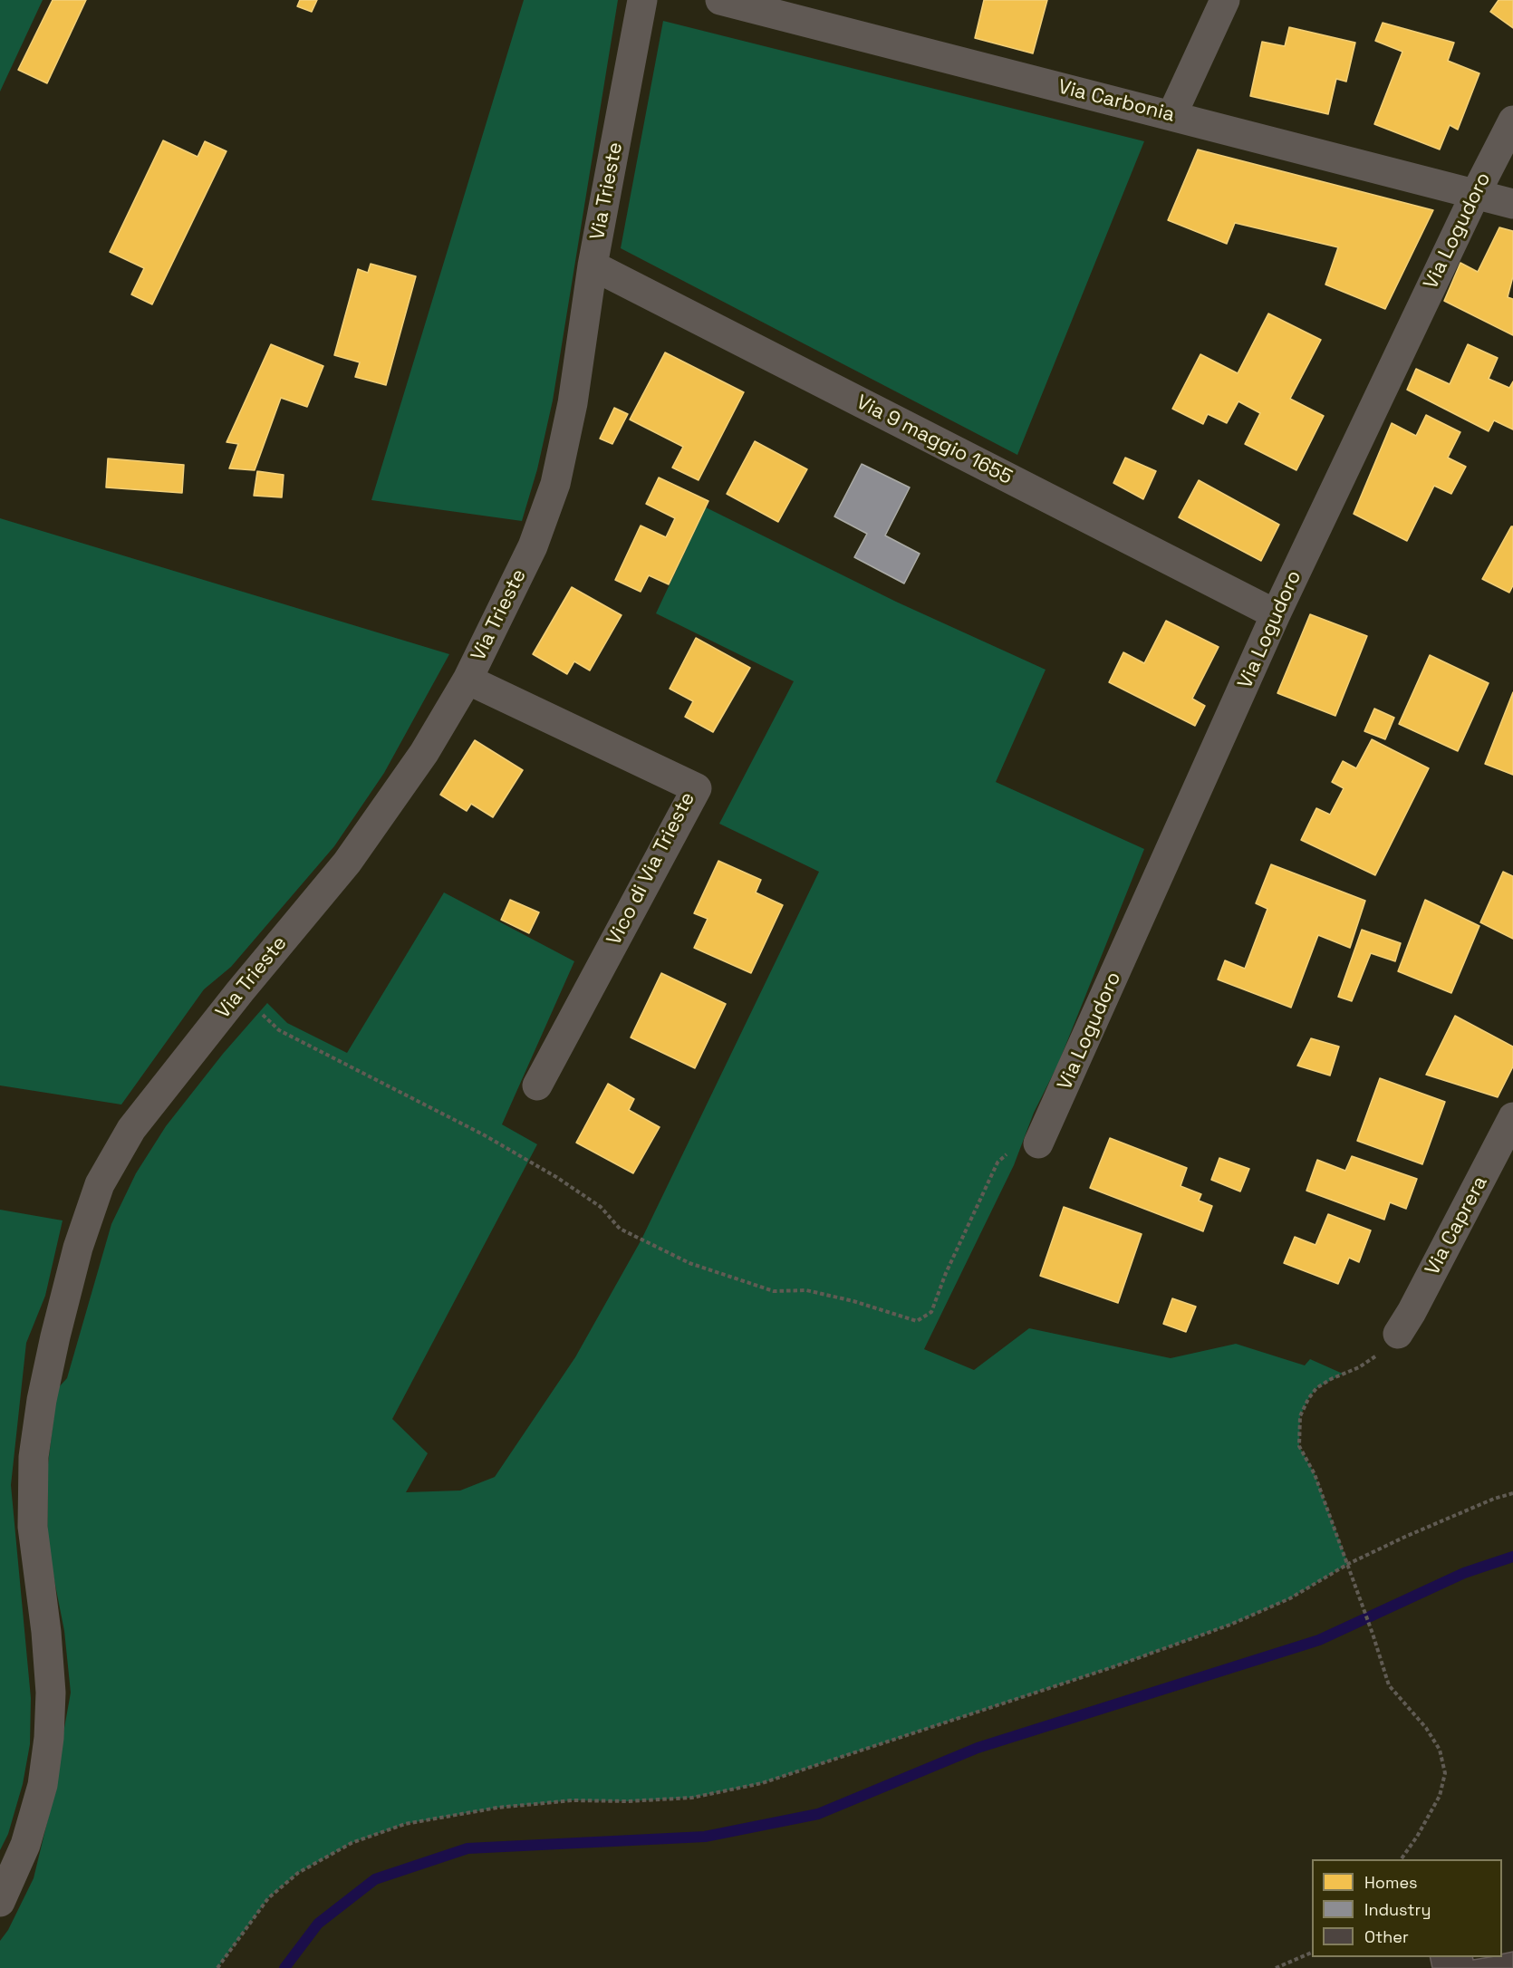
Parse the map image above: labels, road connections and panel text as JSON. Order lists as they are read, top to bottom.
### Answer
{
  "streets": {
    "street": [
      "Via Carbonia",
      "Via Trieste",
      "Via Logudoro",
      "Via 9 maggio 1655",
      "Vico di Via Trieste",
      "Via Caprera"
    ]
  },
  "crossings": [
    ["Via Carbonia", "Via Logudoro"],
    ["Via Trieste", "Via 9 maggio 1655"],
    ["Via Trieste", "Vico di Via Trieste"],
    ["Via Logudoro", "Via 9 maggio 1655"]
  ],
  "legend": ["Homes", "Industry", "Other"]
}
